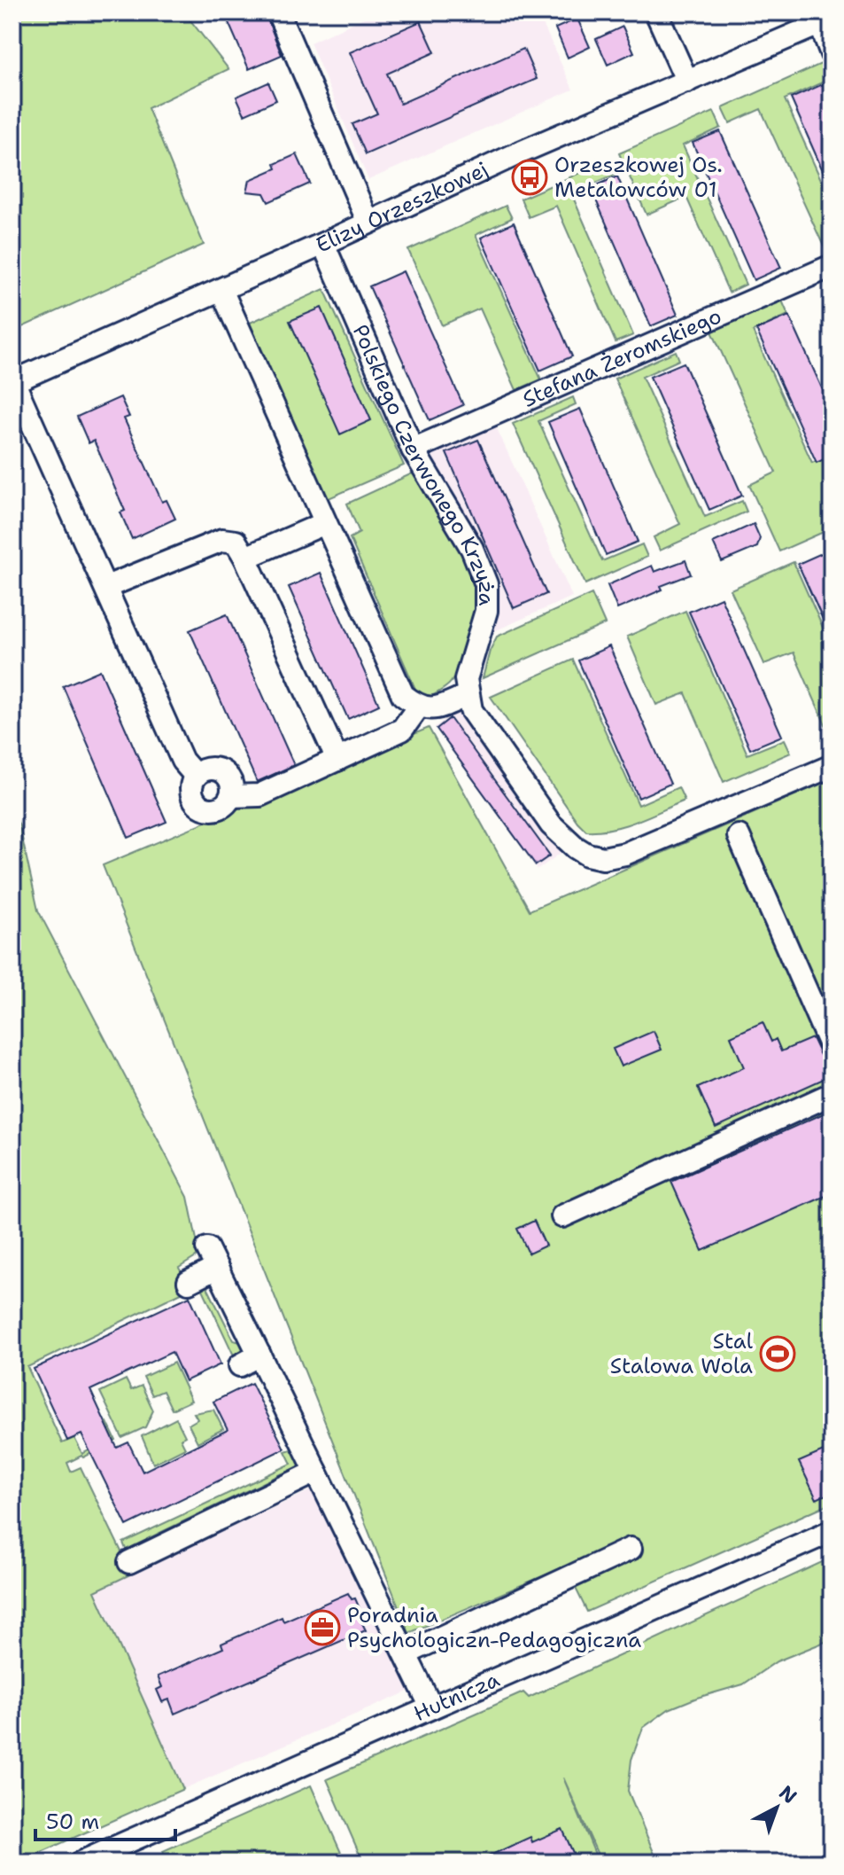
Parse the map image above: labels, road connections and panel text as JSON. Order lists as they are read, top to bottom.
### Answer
{
  "streets": {
    "street": [
      "Elizy Orzeszkowej",
      "Stefana Żeromskiego",
      "Polskiego Czerwonego Krzyża",
      "Hutnicza"
    ]
  },
  "crossings": [
    ["Elizy Orzeszkowej", "Polskiego Czerwonego Krzyża"],
    ["Stefana Żeromskiego", "Polskiego Czerwonego Krzyża"]
  ],
  "places": {
    "bus stop": ["Orzeszkowej Os. Metalowców 01"],
    "sports": ["Stal Stalowa Wola"],
    "office": ["Poradnia Psychologiczn-Pedagogiczna"]
  },
  "scale_bar": "50 m",
  "north": "top right"
}
